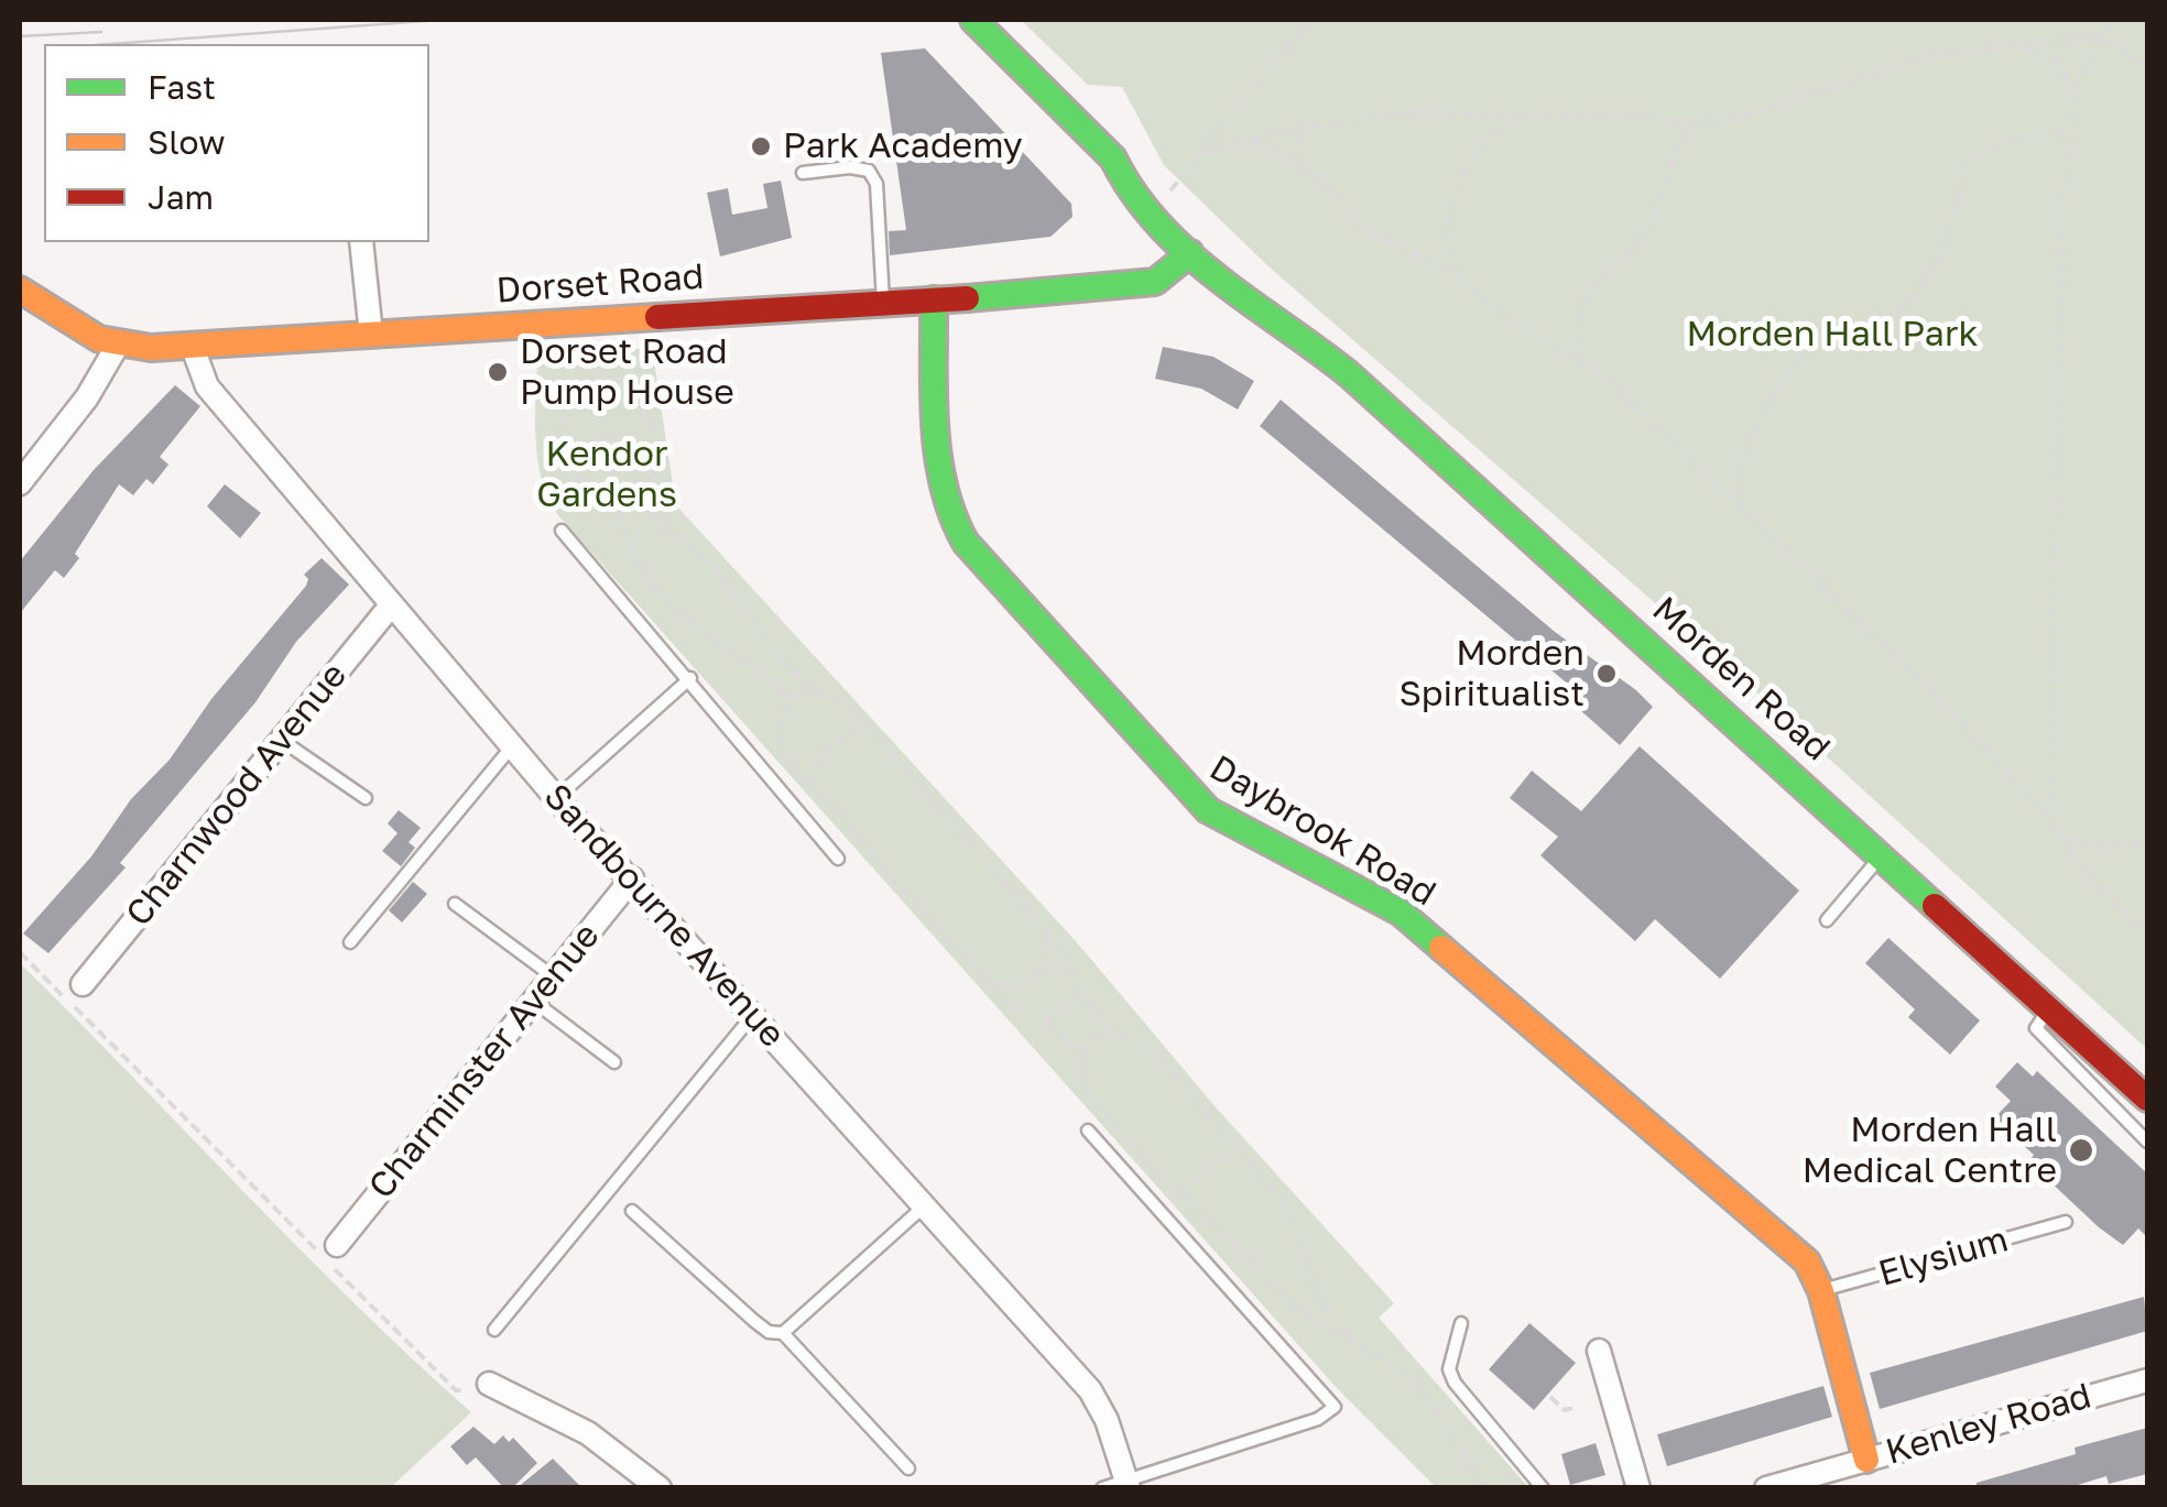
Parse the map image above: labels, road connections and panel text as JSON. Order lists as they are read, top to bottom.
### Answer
{
  "streets": {
    "main road": ["Dorset Road", "Morden Road", "Daybrook Road"],
    "street": [
      "Charnwood Avenue",
      "Sandbourne Avenue",
      "Charminster Avenue",
      "Kenley Road"
    ],
    "lane": ["Elysium"]
  },
  "crossings": [
    ["Dorset Road", "Morden Road"],
    ["Dorset Road", "Daybrook Road"],
    ["Dorset Road", "Sandbourne Avenue"],
    ["Charnwood Avenue", "Sandbourne Avenue"],
    ["Daybrook Road", "Elysium"],
    ["Daybrook Road", "Kenley Road"],
    ["Sandbourne Avenue", "Charminster Avenue"]
  ],
  "parks": ["Morden Hall Park", "Kendor Gardens"],
  "places": [
    "Park Academy",
    "Dorset Road Pump House",
    "Morden Spiritualist",
    "Morden Hall Medical Centre"
  ],
  "legend": ["Fast", "Slow", "Jam"]
}
